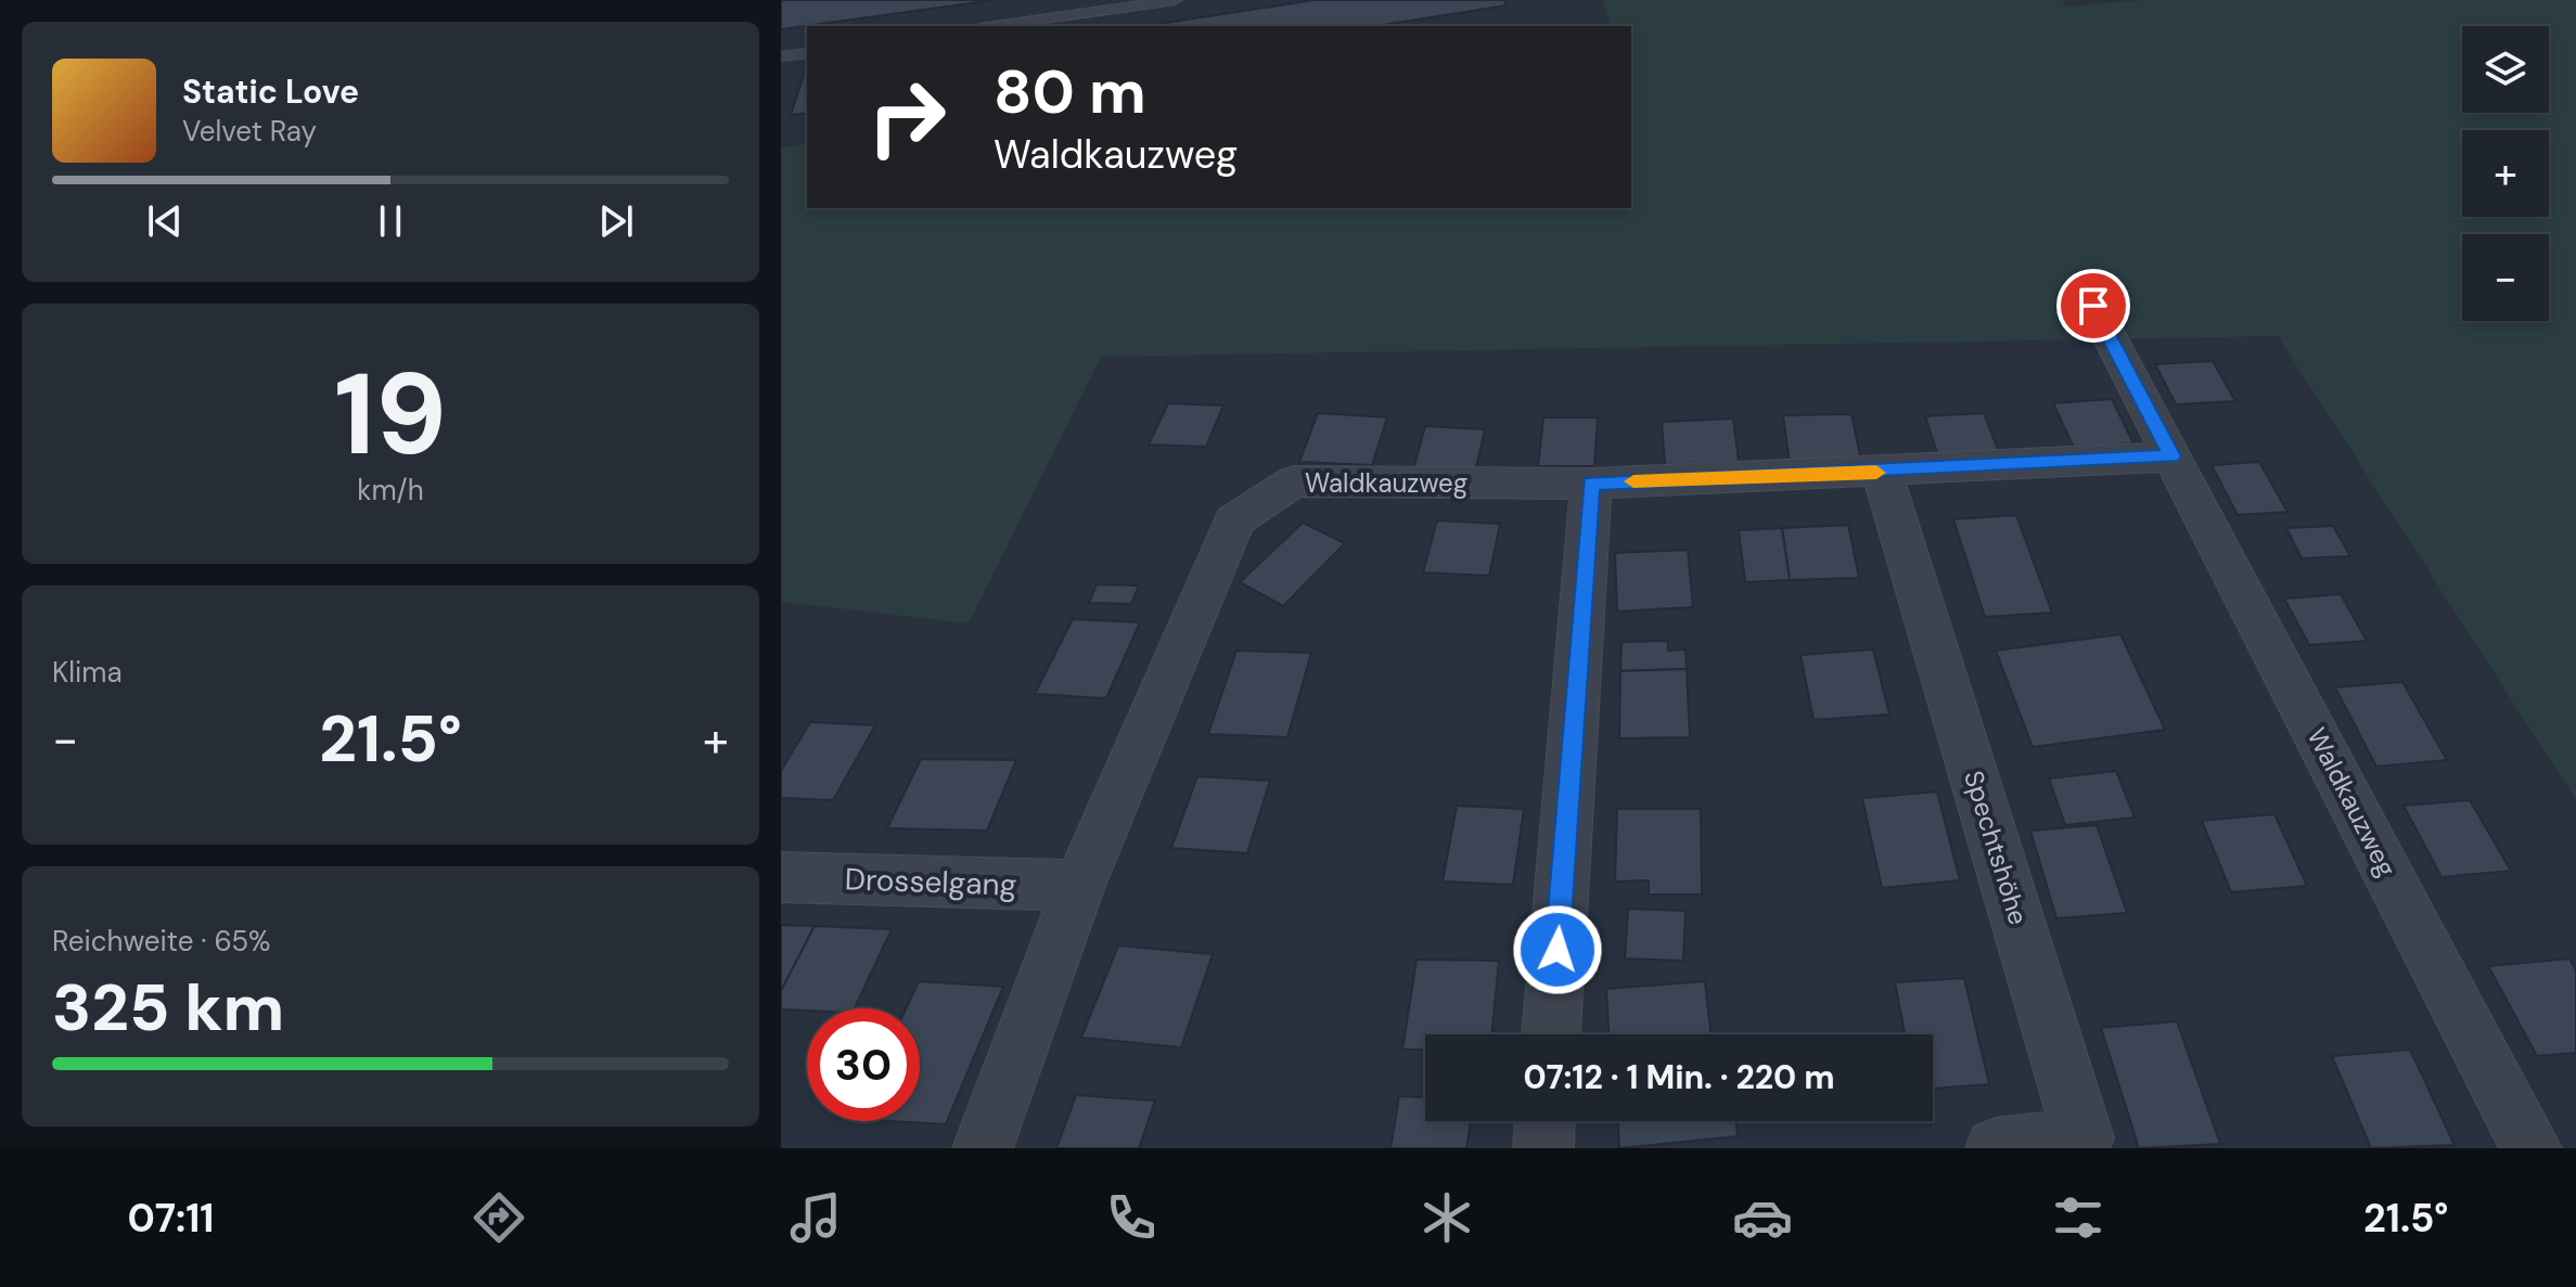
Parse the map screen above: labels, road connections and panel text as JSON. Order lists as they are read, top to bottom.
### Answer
{
  "streets": {
    "street": ["Waldkauzweg", "Spechtshöhe", "Drosselgang"]
  },
  "crossings": [
    ["Waldkauzweg", "Spechtshöhe"],
    ["Waldkauzweg", "Drosselgang"]
  ],
  "page": {
    "map_buttons": ["+", "−"],
    "turn": ["80 m", "Waldkauzweg"],
    "song": ["Static Love", "Velvet Ray"],
    "tile": [
      ["19", "km/h"],
      "Klima",
      ["Reichweite · 65%", "325 km"]
    ],
    "heat": ["−", "21.5°", "+"],
    "limit": "30",
    "trip": "07:12 · 1 Min. · 220 m",
    "tabs": ["07:11", "21.5°"]
  }
}
